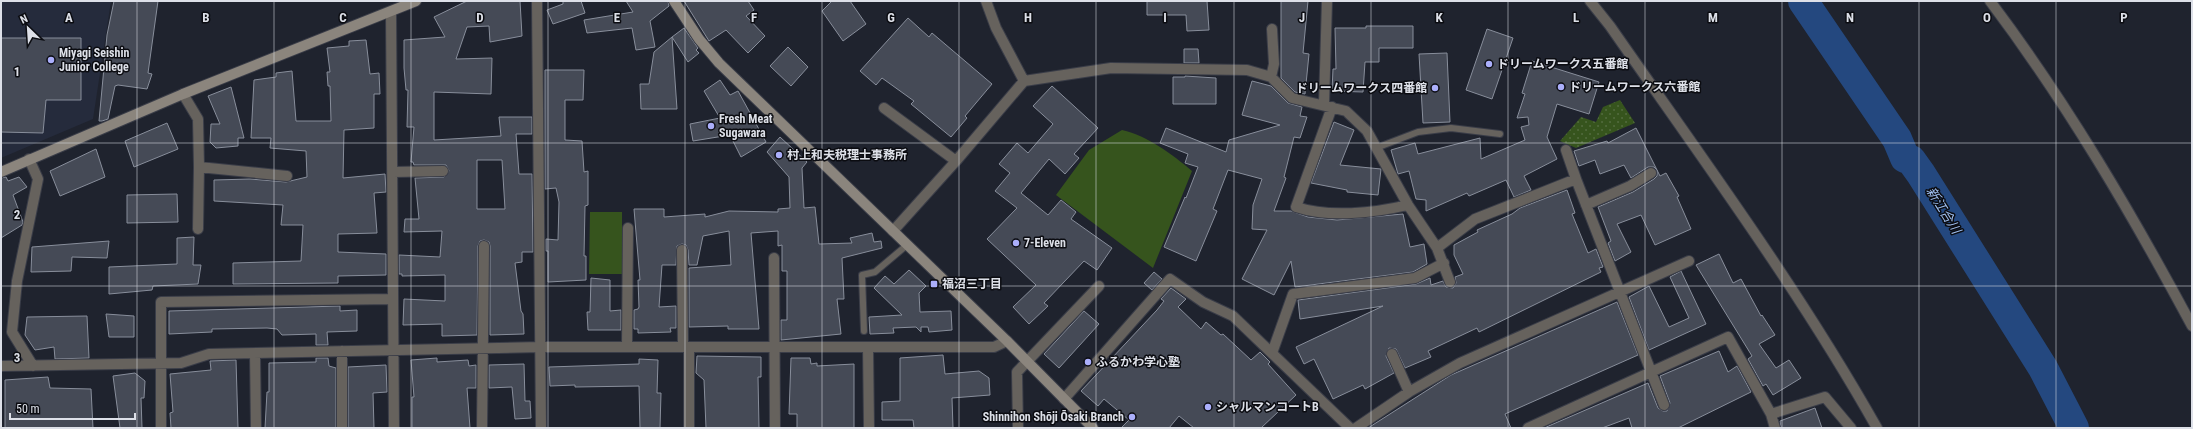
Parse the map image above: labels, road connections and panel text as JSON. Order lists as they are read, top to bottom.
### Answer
{
  "water": ["新江合川"],
  "places": {
    "other": [
      "Miyagi Seishin Junior College",
      "ドリームワークス五番館",
      "ドリームワークス六番館",
      "ドリームワークス四番館",
      "Fresh Meat Sugawara",
      "村上和夫税理士事務所",
      "7-Eleven",
      "ふるかわ学心塾",
      "シャルマンコートB",
      "Shinnihon Shōji Ōsaki Branch"
    ],
    "transit": ["福沼三丁目"]
  },
  "scale_bar": "50 m",
  "north": "top left",
  "grid": {
    "columns": [
      "A",
      "B",
      "C",
      "D",
      "E",
      "F",
      "G",
      "H",
      "I",
      "J",
      "K",
      "L",
      "M",
      "N",
      "O",
      "P"
    ],
    "rows": ["1", "2", "3"]
  }
}
